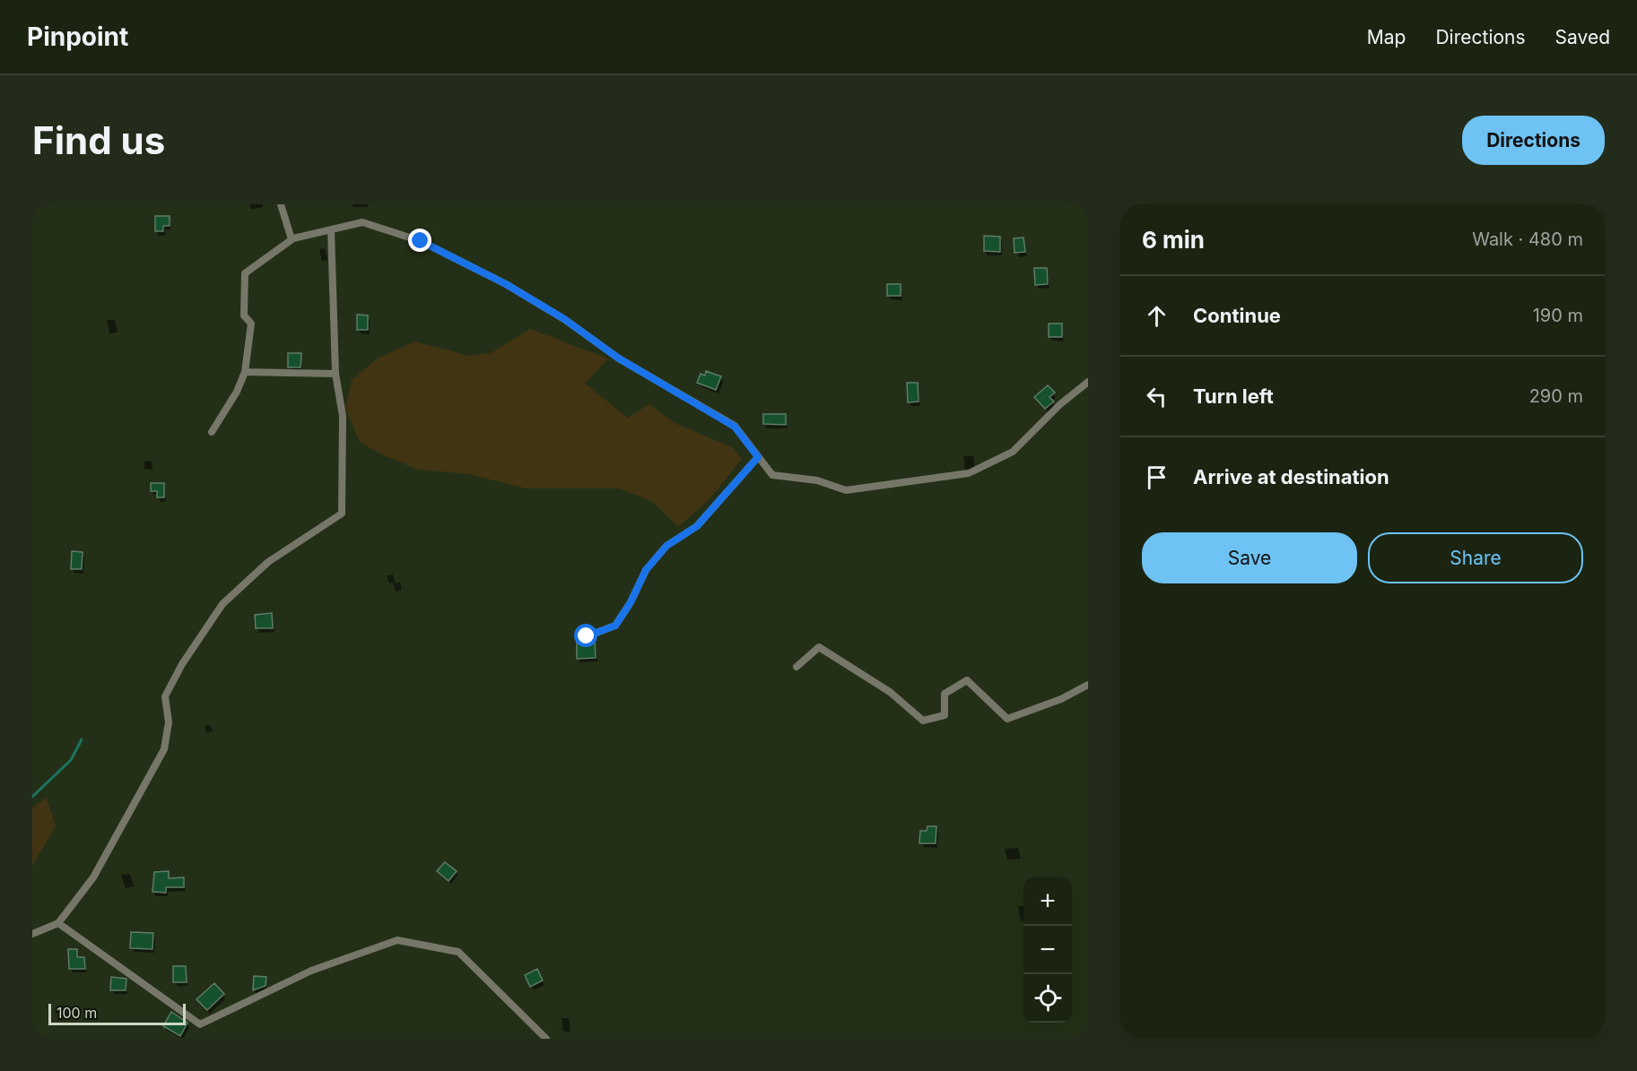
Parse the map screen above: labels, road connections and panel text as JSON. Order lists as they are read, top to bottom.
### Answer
{
  "scale_bar": "100 m",
  "page": {
    "header": "Pinpoint",
    "nav": ["Map", "Directions", "Saved"],
    "buttons": [
      "Directions",
      ["Save", "Share"]
    ],
    "title": "Find us",
    "heading": ["6 min", "Walk · 480 m"],
    "list": [
      ["Continue", "190 m"],
      ["Turn left", "290 m"],
      "Arrive at destination"
    ],
    "map_buttons": ["+", "−"],
    "scale": "100 m"
  }
}
